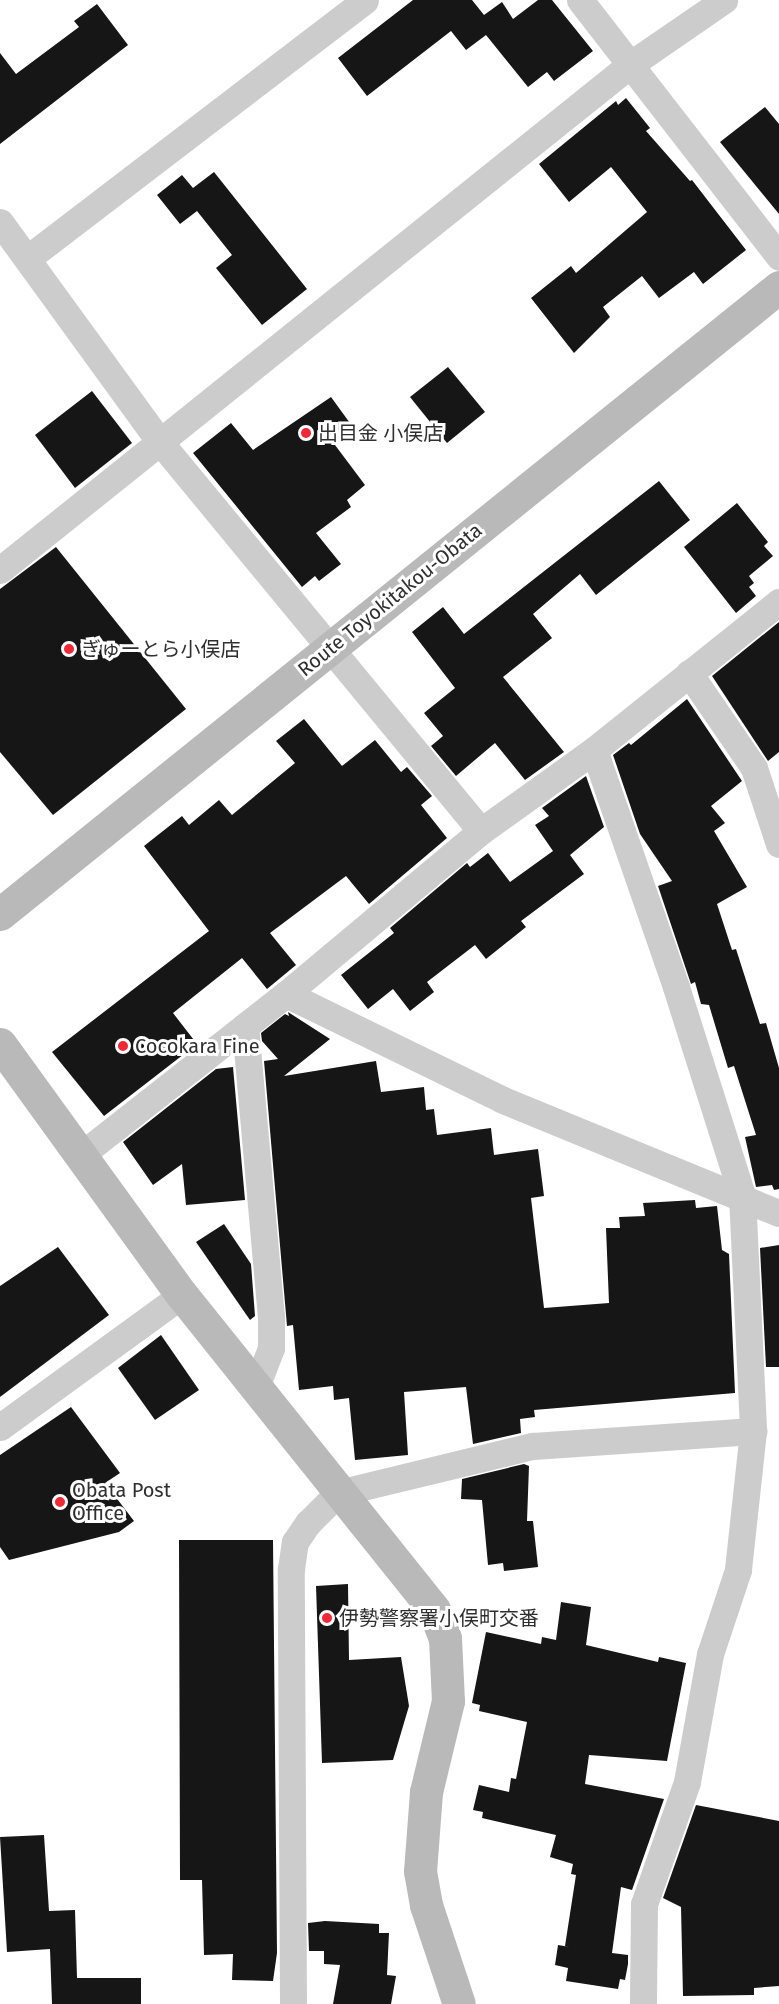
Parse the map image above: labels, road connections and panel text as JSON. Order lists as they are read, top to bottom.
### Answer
{
  "streets": {
    "street": ["Route Toyokitakou-Obata"]
  },
  "places": [
    "出目金 小俣店",
    "ぎゅーとら小俣店",
    "Cocokara Fine",
    "Obata Post Office",
    "伊勢警察署小俣町交番"
  ]
}
